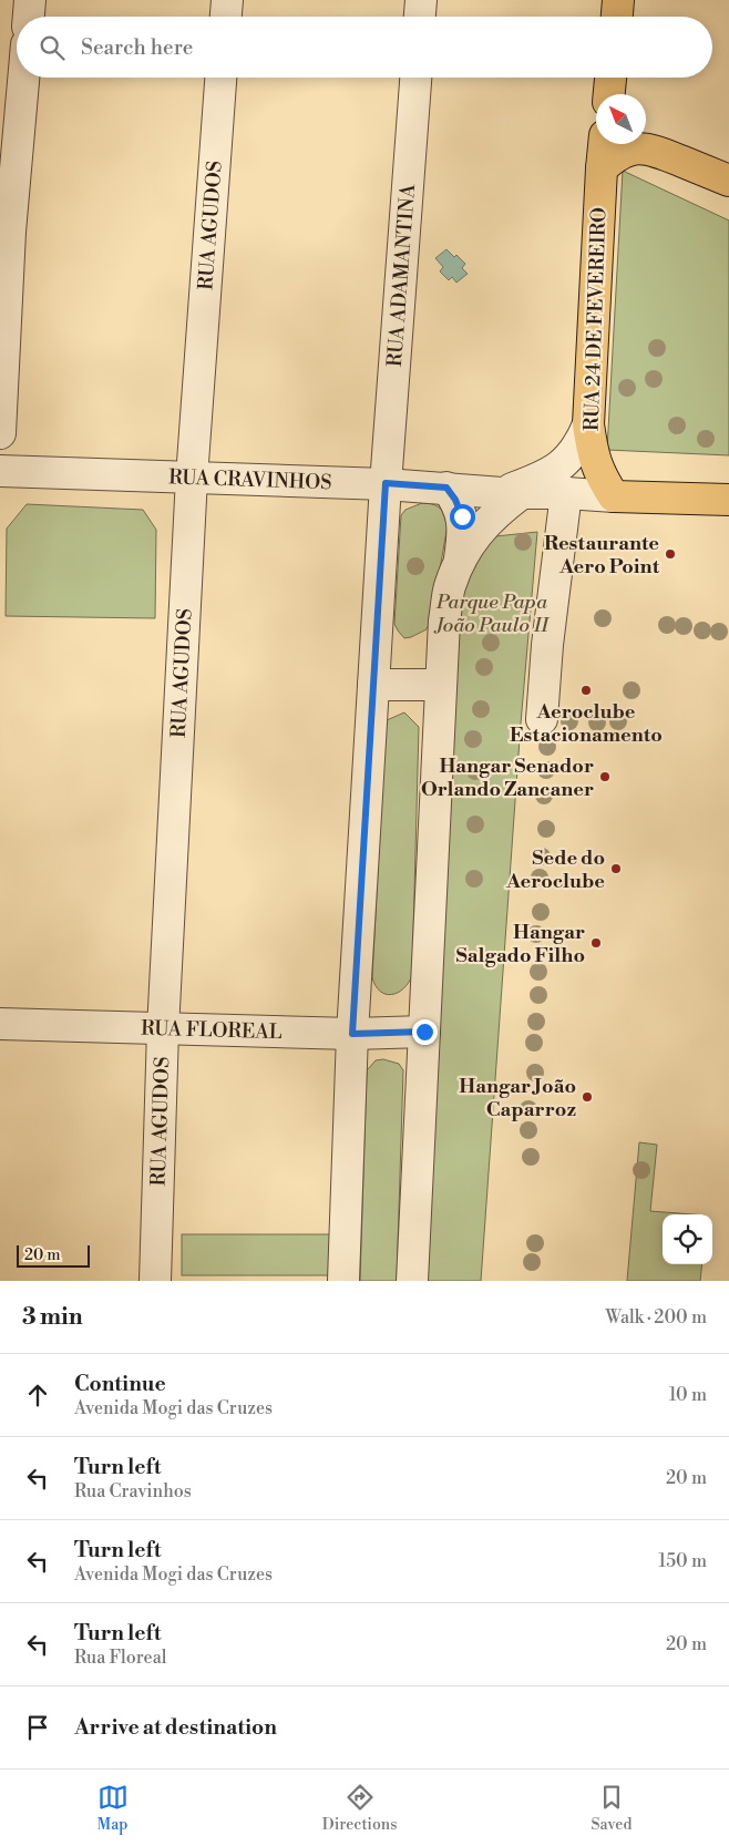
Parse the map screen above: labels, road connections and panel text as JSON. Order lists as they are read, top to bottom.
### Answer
{
  "streets": {
    "main road": ["RUA 24 DE FEVEREIRO"],
    "street": [
      "RUA AGUDOS",
      "RUA ADAMANTINA",
      "RUA CRAVINHOS",
      "RUA FLOREAL"
    ]
  },
  "crossings": [
    ["RUA AGUDOS", "RUA CRAVINHOS"],
    ["RUA AGUDOS", "RUA FLOREAL"],
    ["RUA ADAMANTINA", "RUA CRAVINHOS"],
    ["RUA ADAMANTINA", "RUA FLOREAL"],
    ["RUA 24 DE FEVEREIRO", "RUA CRAVINHOS"]
  ],
  "parks": ["Parque Papa João Paulo II"],
  "places": [
    "Restaurante Aero Point",
    "Aeroclube Estacionamento",
    "Hangar Senador Orlando Zancaner",
    "Sede do Aeroclube",
    "Hangar Salgado Filho",
    "Hangar João Caparroz"
  ],
  "scale_bar": "20 m",
  "north": "top left",
  "page": {
    "search": "Search here",
    "scale": "20 m",
    "heading": ["3 min", "Walk · 200 m"],
    "list": [
      ["Continue", "Avenida Mogi das Cruzes", "10 m"],
      ["Turn left", "Rua Cravinhos", "20 m"],
      ["Turn left", "Avenida Mogi das Cruzes", "150 m"],
      ["Turn left", "Rua Floreal", "20 m"],
      "Arrive at destination"
    ],
    "nav": ["Map", "Directions", "Saved"]
  }
}
